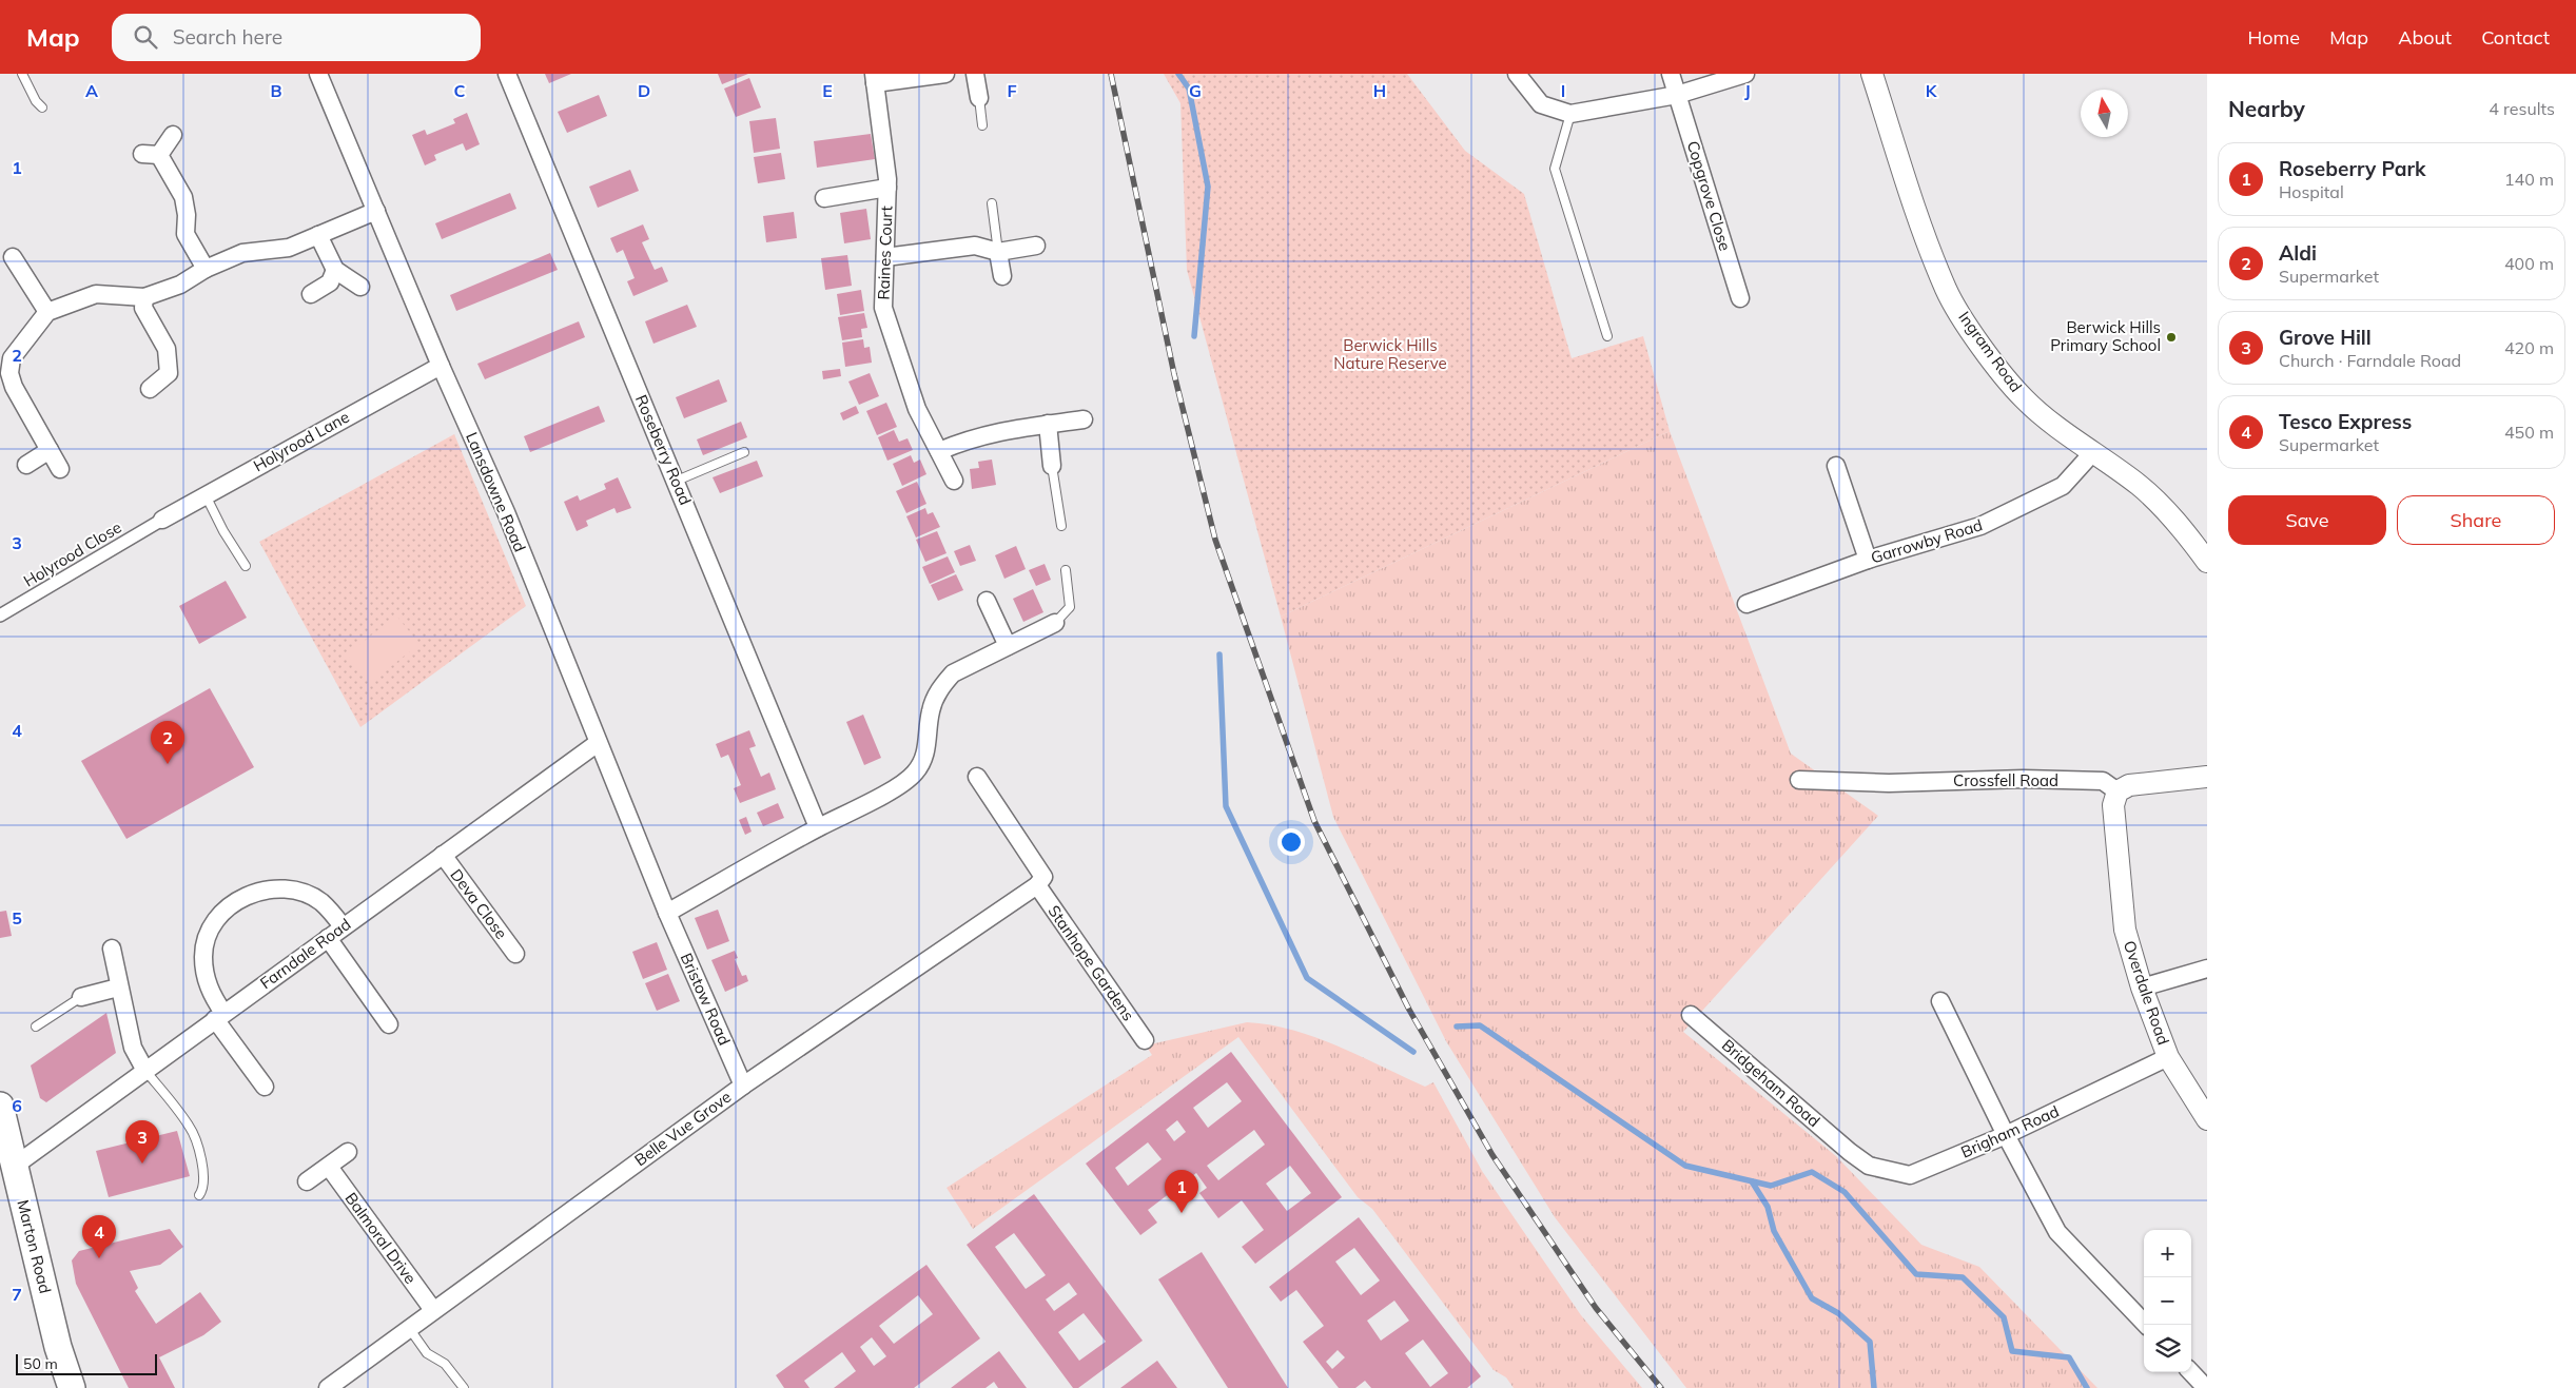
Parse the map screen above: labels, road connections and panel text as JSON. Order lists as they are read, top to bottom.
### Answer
{
  "streets": {
    "main road": ["Marton Road"],
    "street": [
      "Copgrove Close",
      "Raines Court",
      "Ingram Road",
      "Holyrood Lane",
      "Roseberry Road",
      "Lansdowne Road",
      "Garrowby Road",
      "Holyrood Close",
      "Crossfell Road",
      "Deva Close",
      "Farndale Road",
      "Stanhope Gardens",
      "Overdale Road",
      "Bristow Road",
      "Bridgeham Road",
      "Belle Vue Grove",
      "Brigham Road",
      "Balmoral Drive"
    ]
  },
  "crossings": [
    ["Ingram Road", "Garrowby Road"],
    ["Holyrood Lane", "Lansdowne Road"],
    ["Holyrood Lane", "Holyrood Close"],
    ["Lansdowne Road", "Farndale Road"],
    ["Lansdowne Road", "Bristow Road"],
    ["Crossfell Road", "Overdale Road"],
    ["Deva Close", "Farndale Road"],
    ["Farndale Road", "Marton Road"],
    ["Stanhope Gardens", "Belle Vue Grove"],
    ["Overdale Road", "Brigham Road"],
    ["Bristow Road", "Belle Vue Grove"],
    ["Bridgeham Road", "Brigham Road"],
    ["Belle Vue Grove", "Balmoral Drive"]
  ],
  "parks": ["Berwick Hills Nature Reserve"],
  "places": ["Berwick Hills Primary School"],
  "scale_bar": "50 m",
  "north": "top",
  "page": {
    "header": "Map",
    "search": "Search here",
    "nav": [
      "Home",
      "Map",
      "About",
      "Contact"
    ],
    "heading": ["Nearby", "4 results"],
    "list": [
      {
        "mark": "1",
        "name": "Roseberry Park",
        "note": "Hospital",
        "value": "140 m"
      },
      {
        "mark": "2",
        "name": "Aldi",
        "note": "Supermarket",
        "value": "400 m"
      },
      {
        "mark": "3",
        "name": "Grove Hill",
        "note": "Church · Farndale Road",
        "value": "420 m"
      },
      {
        "mark": "4",
        "name": "Tesco Express",
        "note": "Supermarket",
        "value": "450 m"
      }
    ],
    "buttons": ["Save", "Share"],
    "pins": [
      "2",
      "3",
      "1",
      "4"
    ],
    "map_buttons": ["+", "−"],
    "scale": "50 m"
  },
  "grid": {
    "columns": [
      "A",
      "B",
      "C",
      "D",
      "E",
      "F",
      "G",
      "H",
      "I",
      "J",
      "K"
    ],
    "rows": [
      "1",
      "2",
      "3",
      "4",
      "5",
      "6",
      "7"
    ]
  }
}
